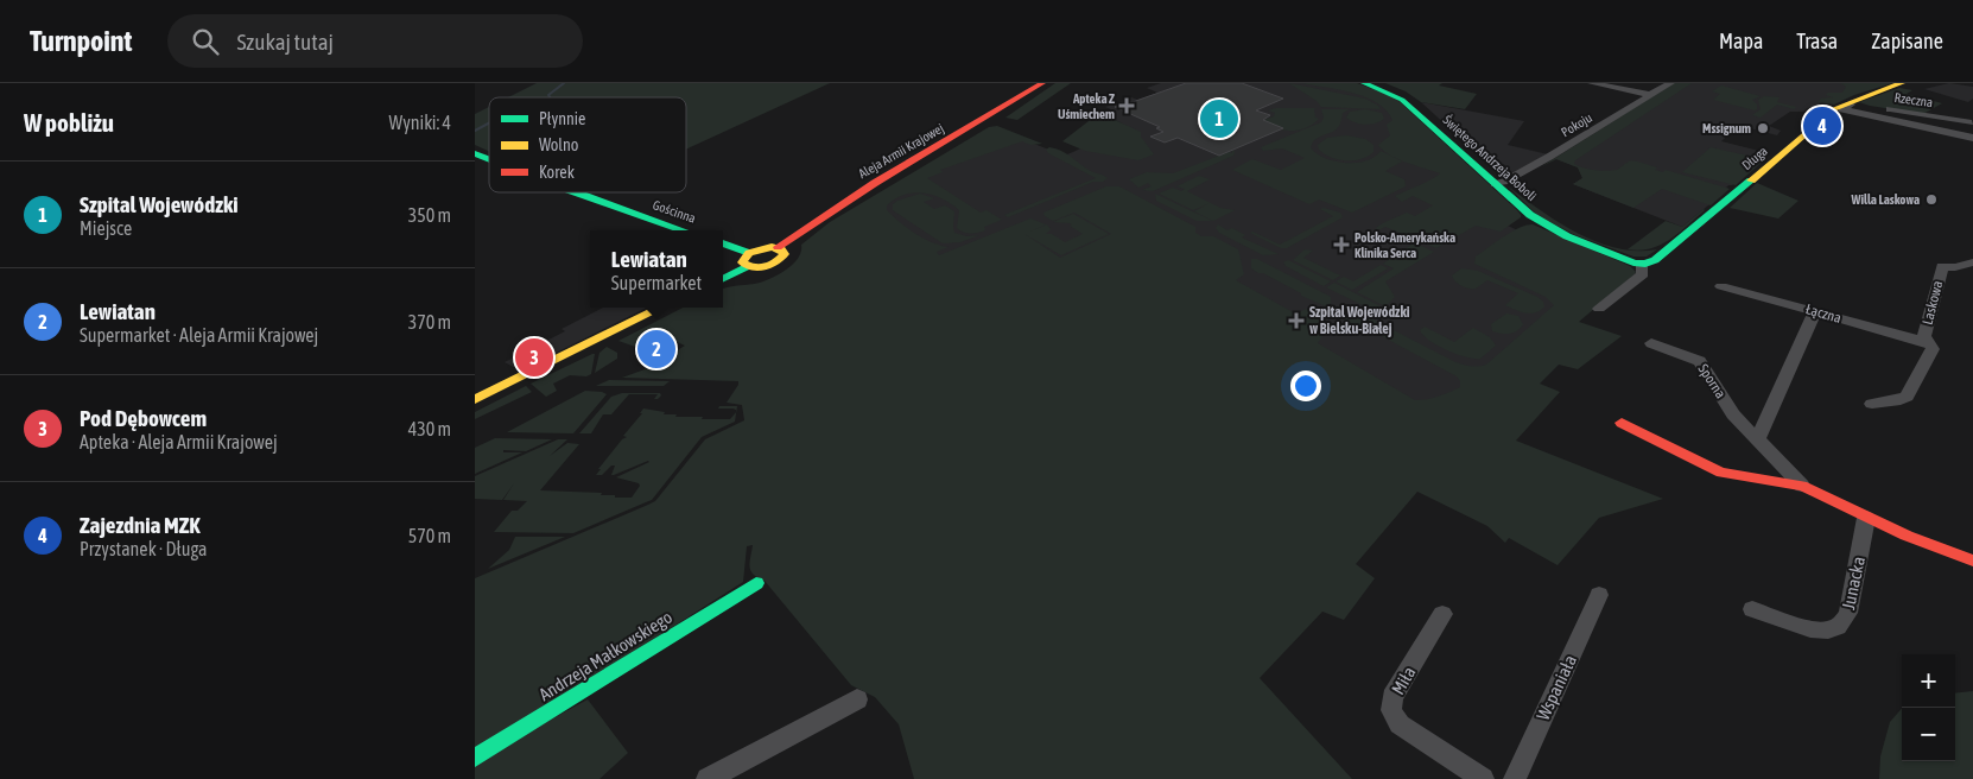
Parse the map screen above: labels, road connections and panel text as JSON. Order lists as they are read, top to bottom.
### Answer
{
  "streets": {
    "street": [
      "Rzeczna",
      "Pokoju",
      "Aleja Armii Krajowej",
      "Świętego Andrzeja Boboli",
      "Długa",
      "Gościnna",
      "Laskowa",
      "Łączna",
      "Sporna",
      "Junacka",
      "Andrzeja Małkowskiego",
      "Miła",
      "Wspaniała"
    ]
  },
  "crossings": [
    ["Rzeczna", "Długa"],
    ["Pokoju", "Świętego Andrzeja Boboli"],
    ["Świętego Andrzeja Boboli", "Długa"],
    ["Laskowa", "Łączna"]
  ],
  "places": {
    "health": ["Apteka Z Uśmiechem", "Polsko-Amerykańska Klinika Serca", "Szpital Wojewódzki w Bielsku-Białej"],
    "other": ["Mssignum", "Willa Laskowa"]
  },
  "legend": ["Płynnie", "Wolno", "Korek"],
  "page": {
    "header": "Turnpoint",
    "search": "Szukaj tutaj",
    "nav": ["Mapa", "Trasa", "Zapisane"],
    "heading": ["W pobliżu", "Wyniki: 4"],
    "pins": [
      "1",
      "4",
      "2",
      "3"
    ],
    "list": [
      {
        "mark": "1",
        "name": "Szpital Wojewódzki",
        "note": "Miejsce",
        "value": "350 m"
      },
      {
        "mark": "2",
        "name": "Lewiatan",
        "note": "Supermarket · Aleja Armii Krajowej",
        "value": "370 m"
      },
      {
        "mark": "3",
        "name": "Pod Dębowcem",
        "note": "Apteka · Aleja Armii Krajowej",
        "value": "430 m"
      },
      {
        "mark": "4",
        "name": "Zajezdnia MZK",
        "note": "Przystanek · Długa",
        "value": "570 m"
      }
    ],
    "popup": ["Lewiatan", "Supermarket"],
    "map_buttons": ["+", "−"]
  }
}
